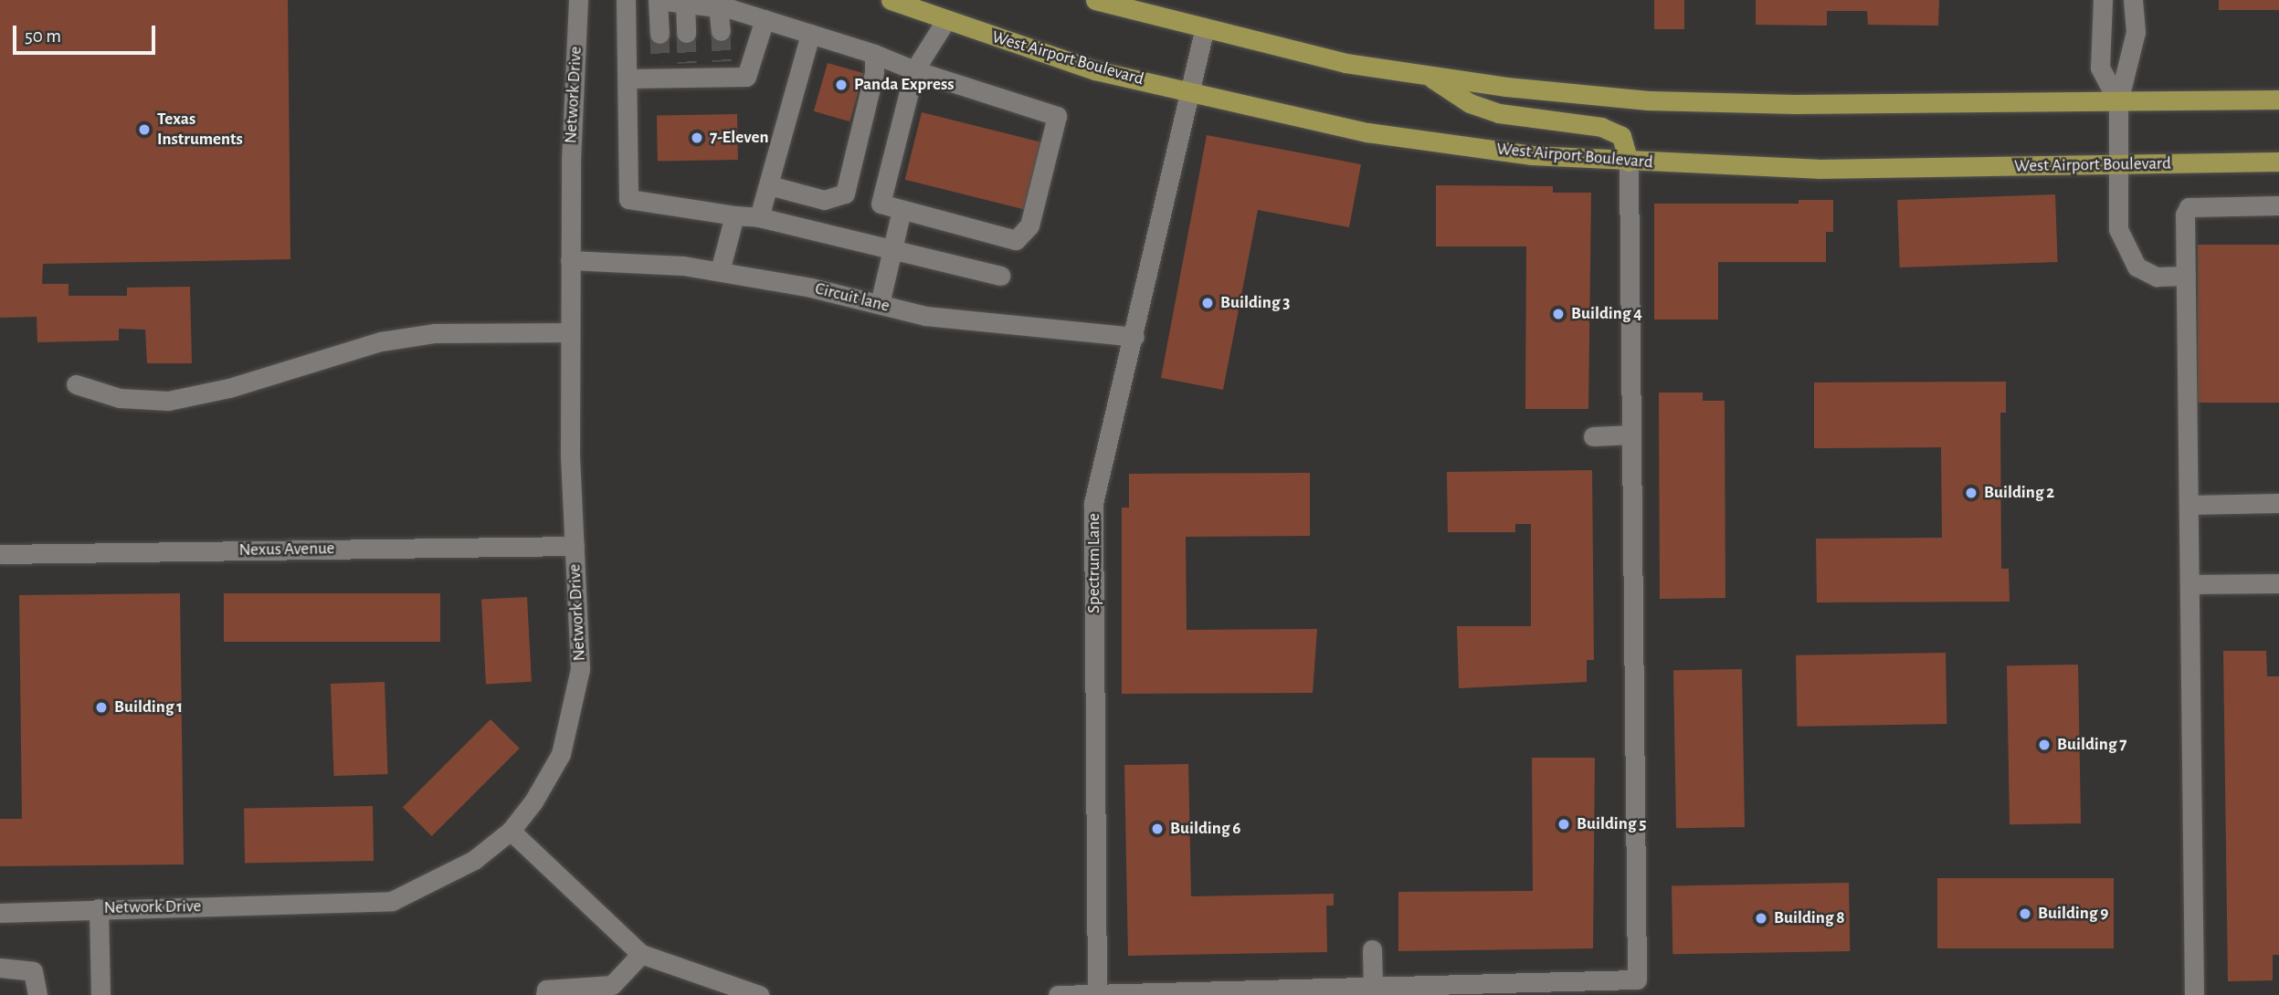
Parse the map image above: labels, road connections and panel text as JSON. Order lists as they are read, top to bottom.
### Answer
{
  "streets": {
    "main road": ["West Airport Boulevard"],
    "street": [
      "Network Drive",
      "Circuit lane",
      "Nexus Avenue",
      "Spectrum Lane"
    ]
  },
  "crossings": [
    ["West Airport Boulevard", "Spectrum Lane"],
    ["Network Drive", "Circuit lane"],
    ["Network Drive", "Nexus Avenue"],
    ["Circuit lane", "Spectrum Lane"]
  ],
  "places": [
    "Panda Express",
    "Texas Instruments",
    "7-Eleven",
    "Building 3",
    "Building 4",
    "Building 2",
    "Building 1",
    "Building 7",
    "Building 5",
    "Building 6",
    "Building 9",
    "Building 8"
  ],
  "scale_bar": "50 m"
}
